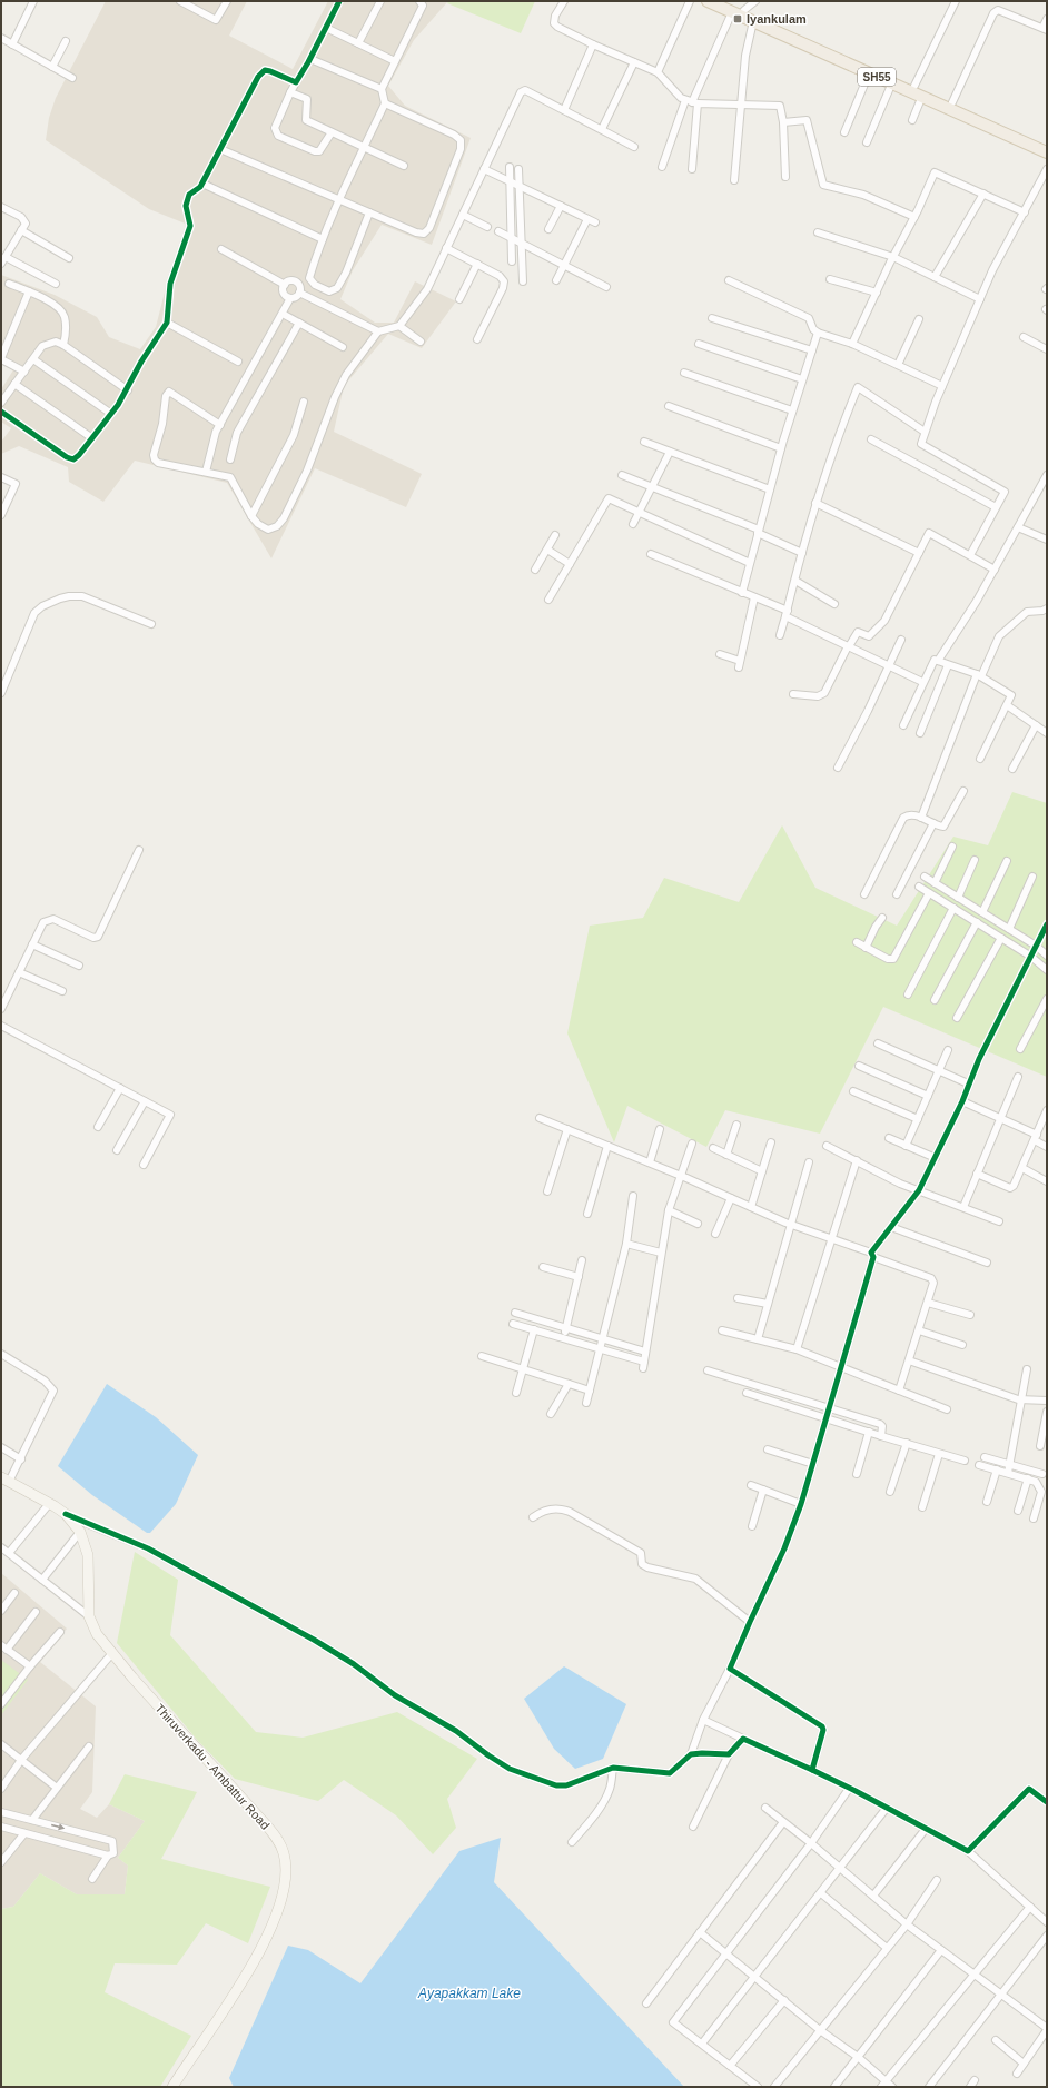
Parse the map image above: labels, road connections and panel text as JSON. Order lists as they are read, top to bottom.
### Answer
{
  "streets": {
    "main road": ["SH55", "Thiruverkadu - Ambattur Road"]
  },
  "water": ["Ayapakkam Lake"],
  "places": {
    "transit": ["Iyankulam"]
  }
}
